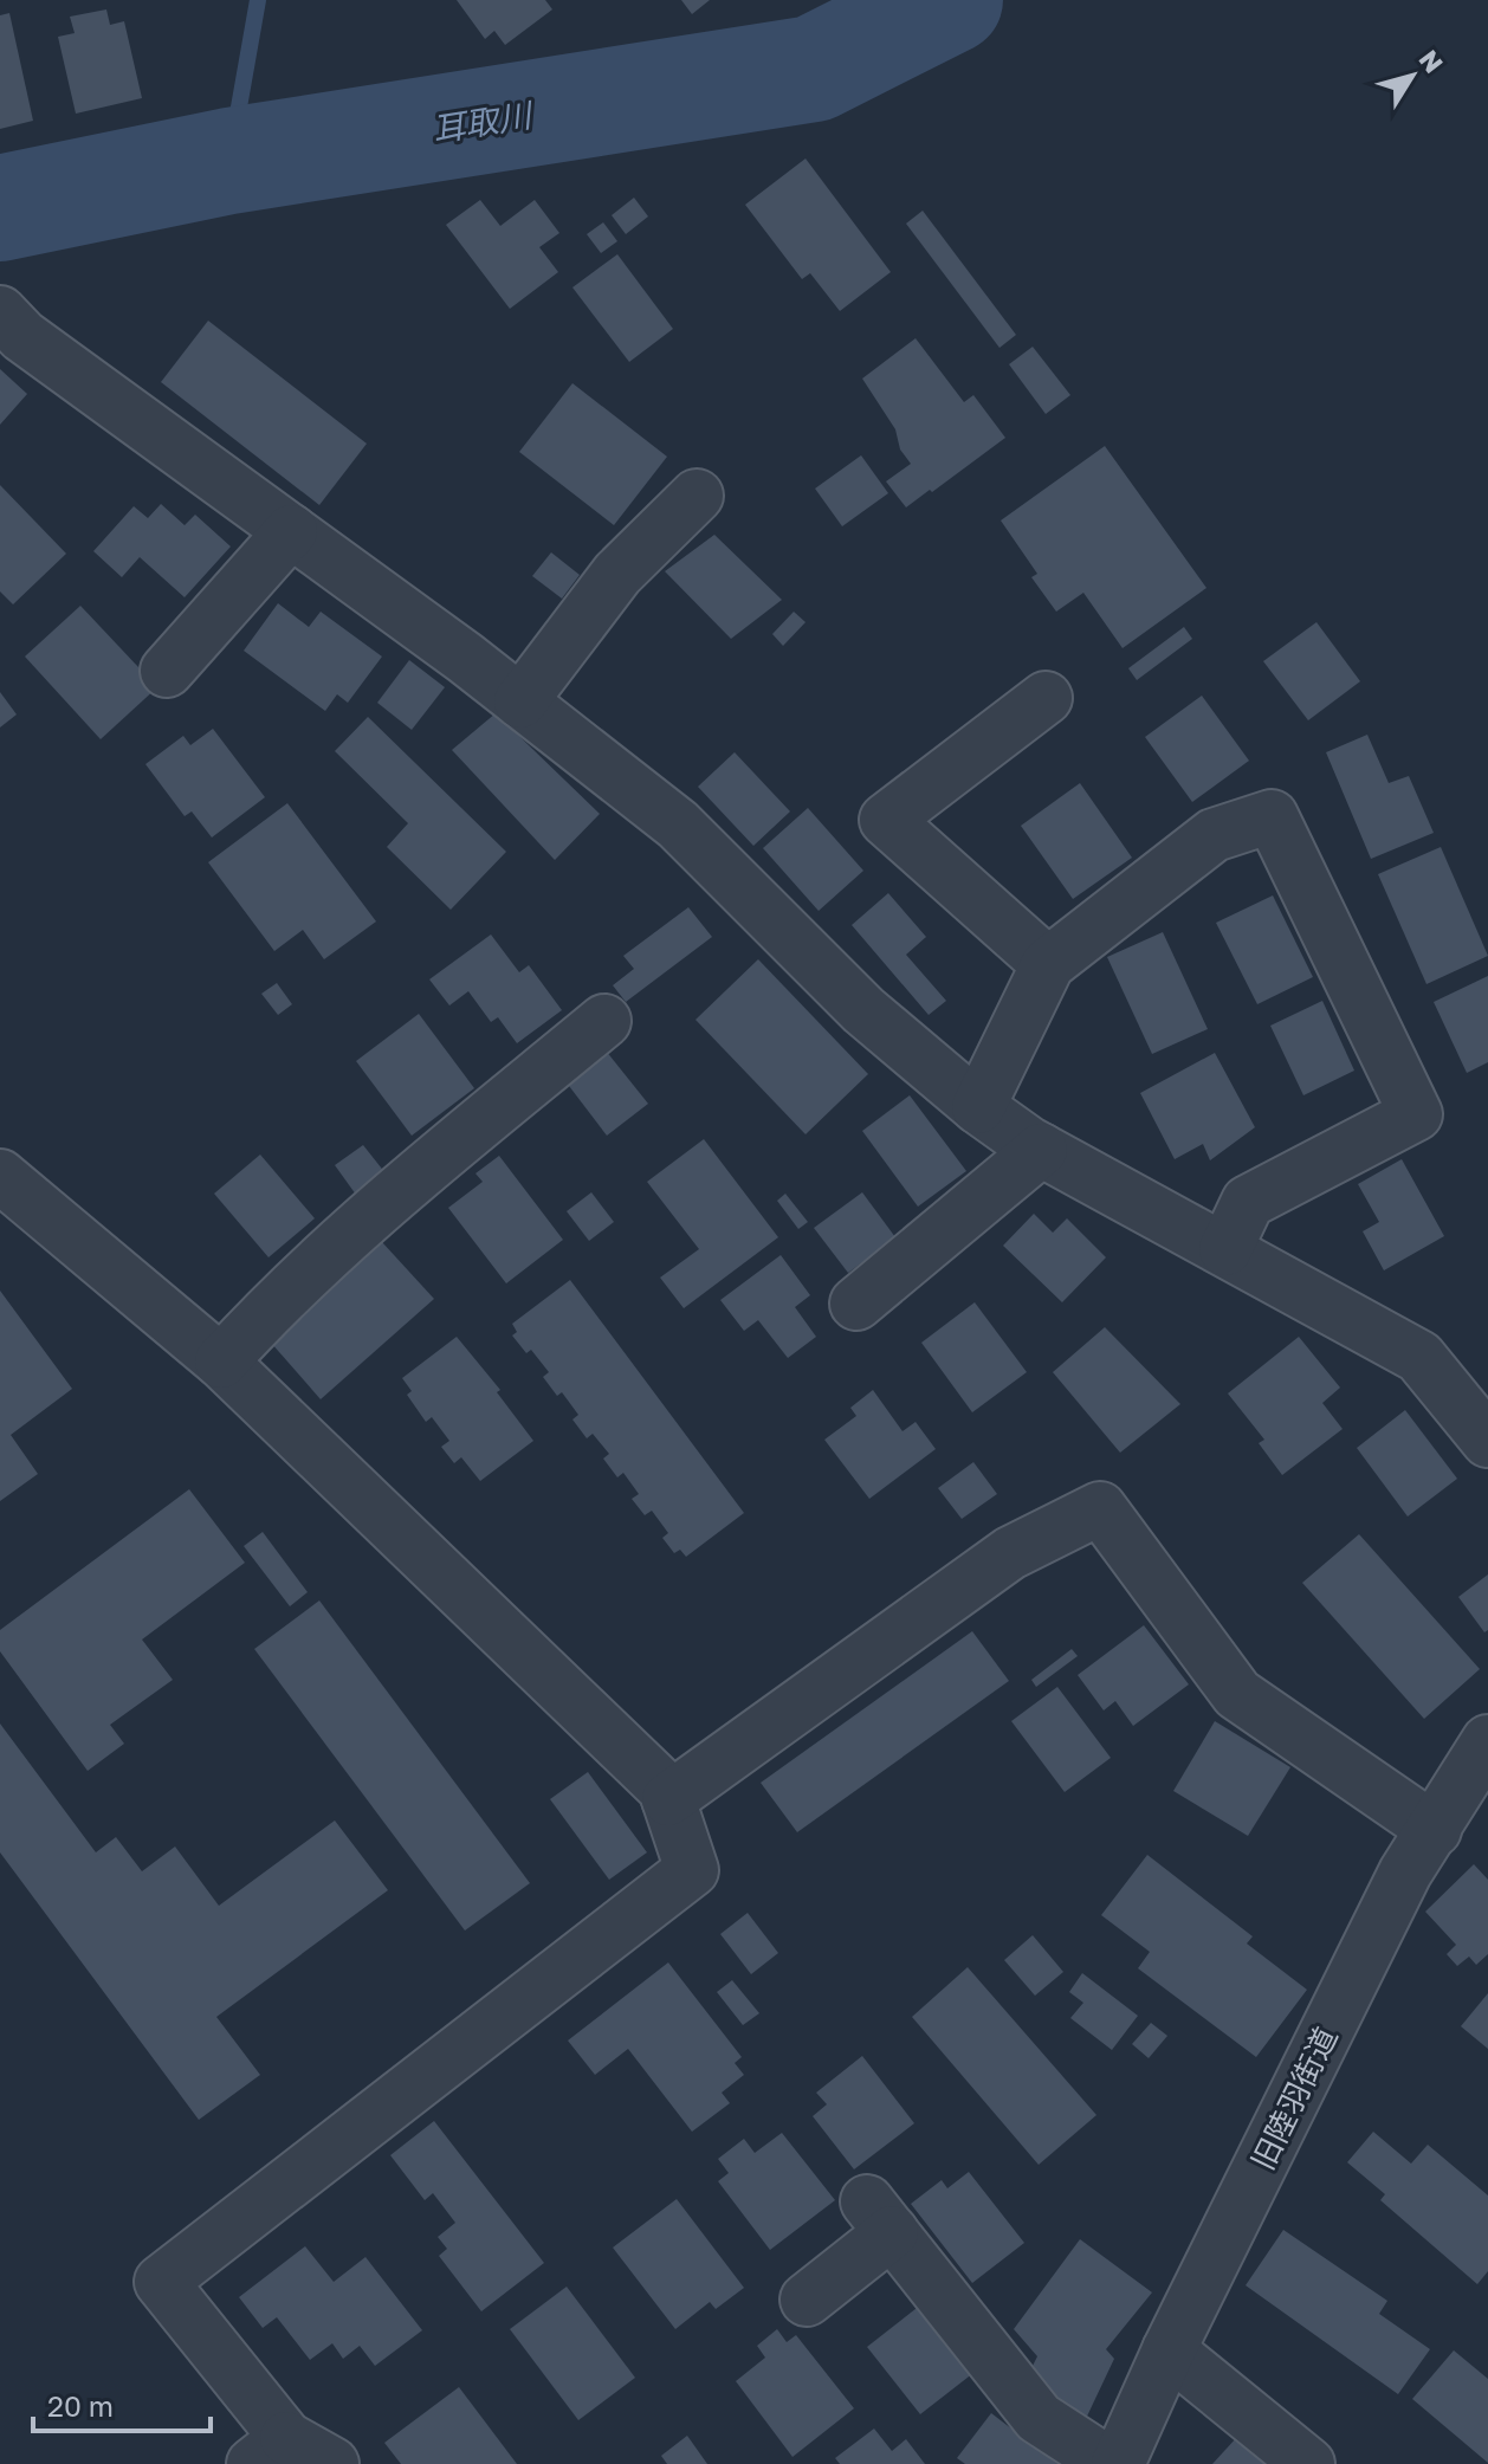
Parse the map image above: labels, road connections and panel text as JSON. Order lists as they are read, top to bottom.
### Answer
{
  "streets": {
    "street": ["旧陸羽街道"]
  },
  "water": ["耳取川"],
  "scale_bar": "20 m",
  "north": "top right"
}
